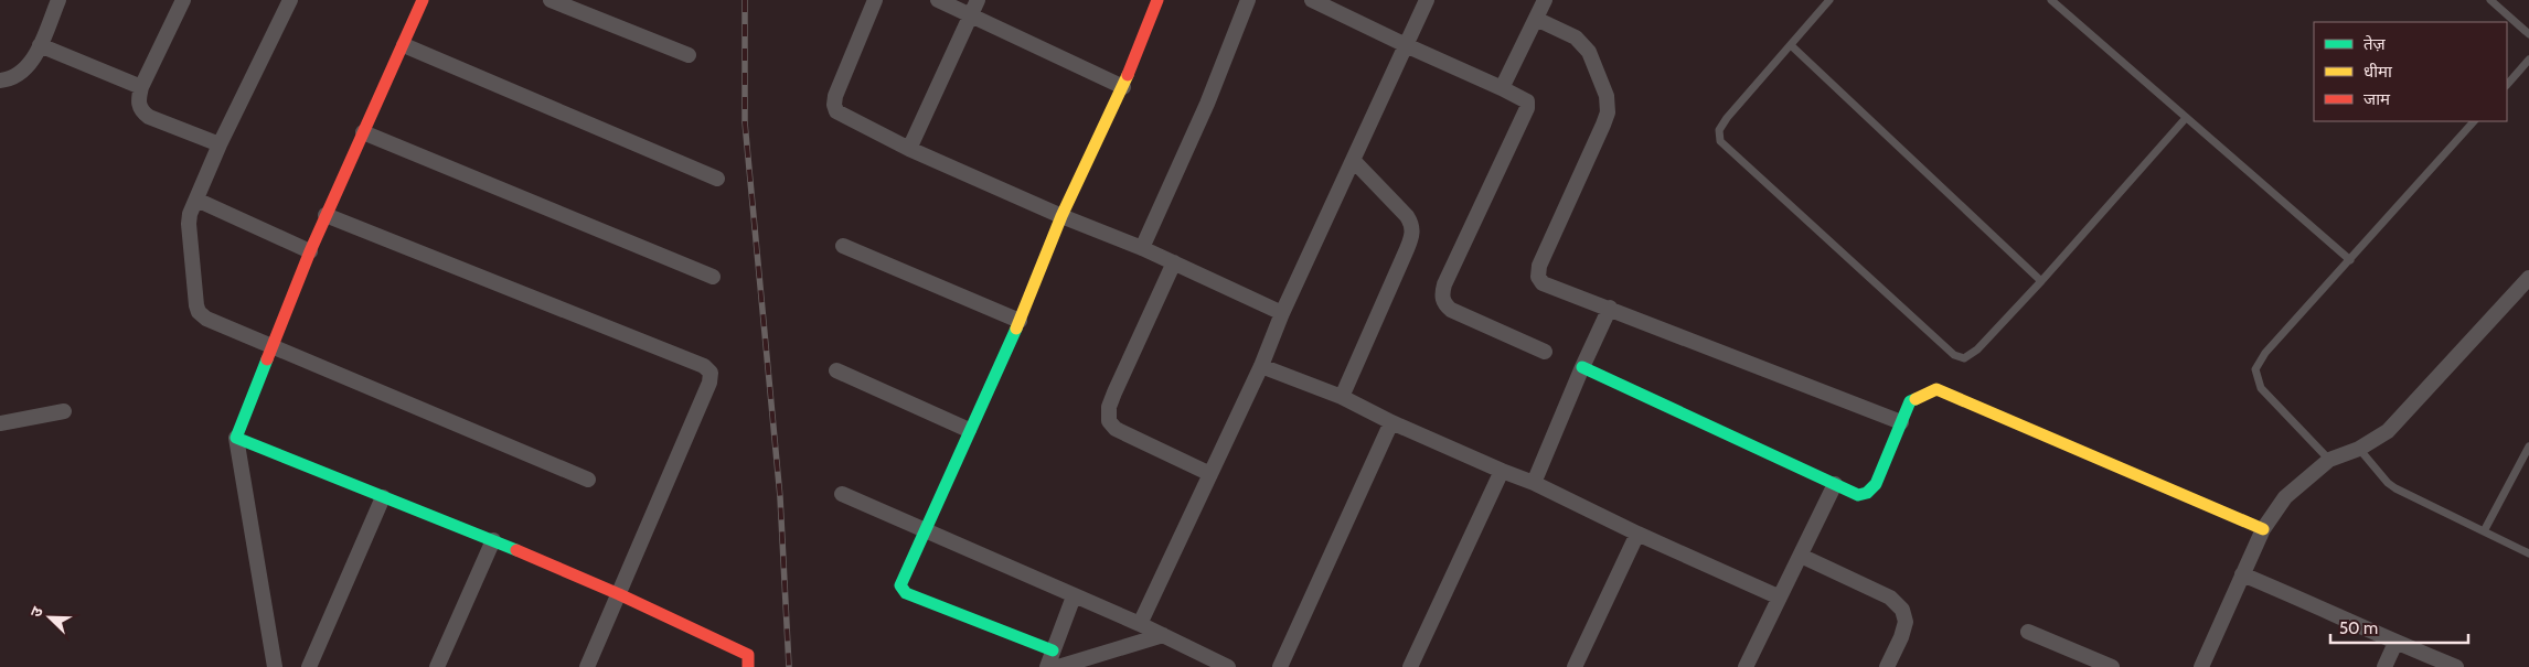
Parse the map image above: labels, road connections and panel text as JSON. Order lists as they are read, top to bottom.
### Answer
{
  "legend": ["तेज़", "धीमा", "जाम"],
  "scale_bar": "50 m",
  "north": "top left"
}
